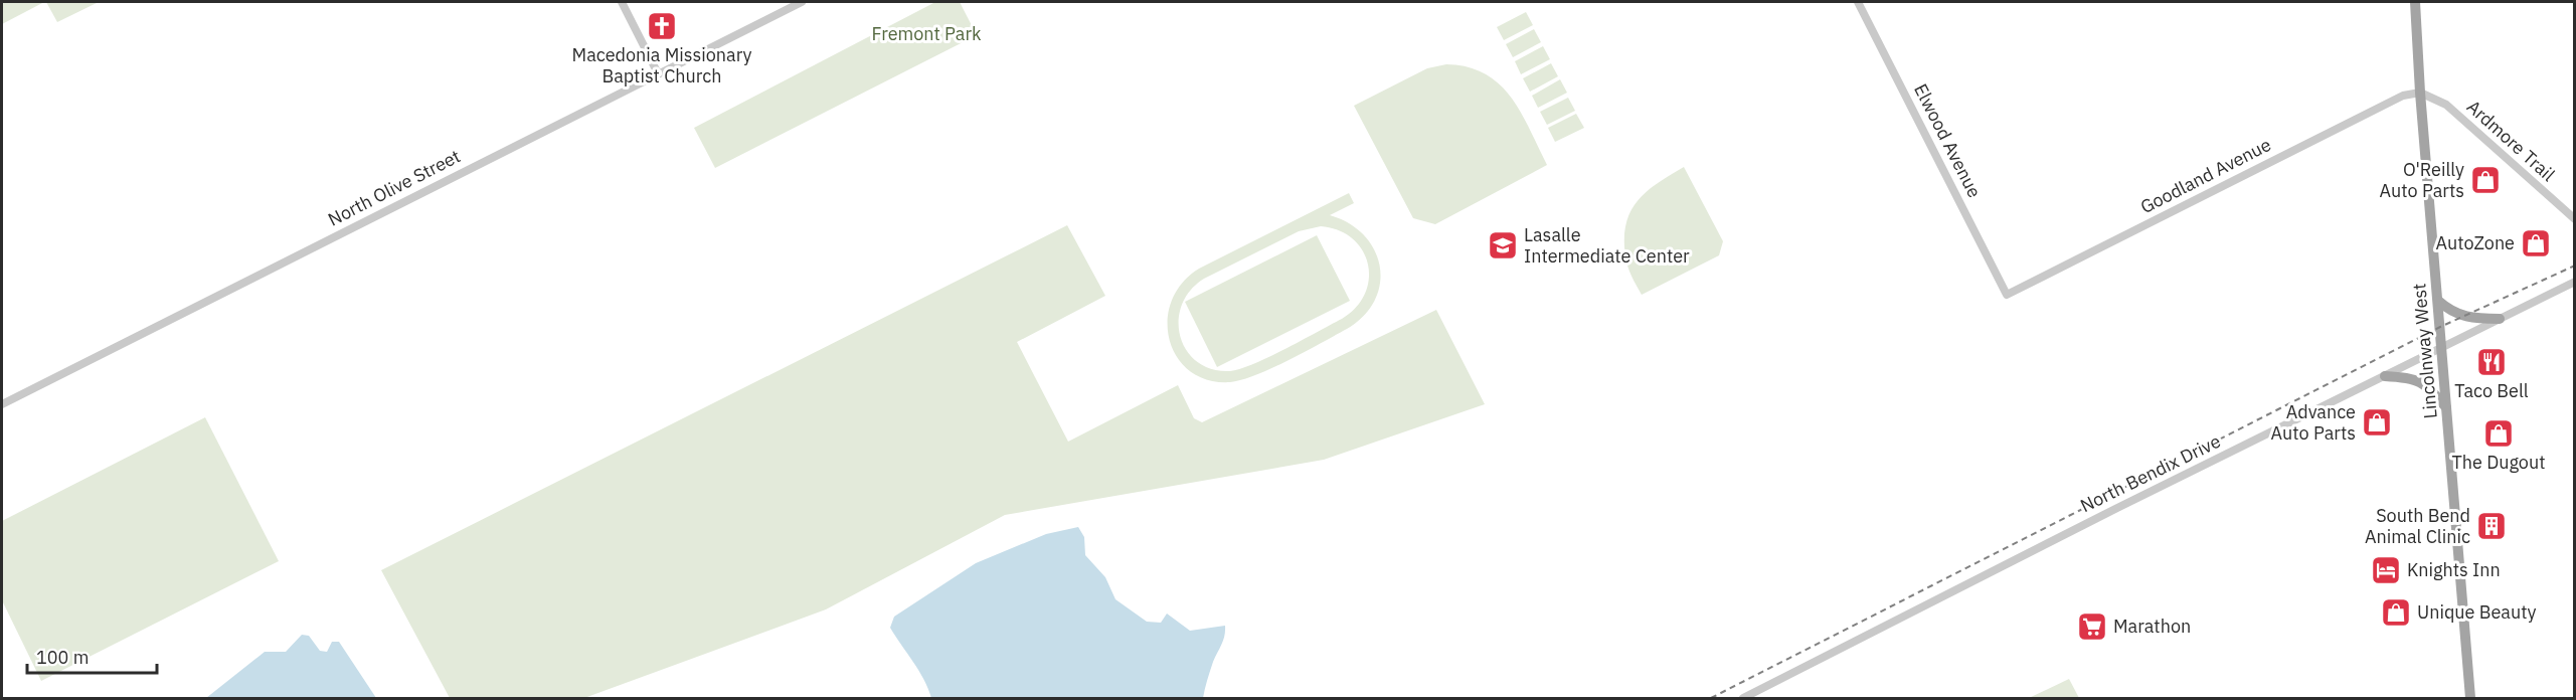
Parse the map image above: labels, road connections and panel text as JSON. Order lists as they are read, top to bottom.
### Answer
{
  "streets": {
    "main road": ["Lincolnway West"],
    "street": [
      "Elwood Avenue",
      "Ardmore Trail",
      "Goodland Avenue",
      "North Olive Street",
      "North Bendix Drive"
    ]
  },
  "crossings": [
    ["Elwood Avenue", "Goodland Avenue"],
    ["Ardmore Trail", "Goodland Avenue"],
    ["Ardmore Trail", "Lincolnway West"],
    ["Goodland Avenue", "Lincolnway West"],
    ["Lincolnway West", "North Bendix Drive"]
  ],
  "parks": ["Fremont Park"],
  "places": {
    "church": ["Macedonia Missionary Baptist Church"],
    "shop": [
      "O'Reilly Auto Parts",
      "AutoZone",
      "Advance Auto Parts",
      "The Dugout",
      "Unique Beauty"
    ],
    "school or university": ["Lasalle Intermediate Center"],
    "restaurant": ["Taco Bell"],
    "building": ["South Bend Animal Clinic"],
    "hotel": ["Knights Inn"],
    "supermarket": ["Marathon"]
  },
  "scale_bar": "100 m"
}
